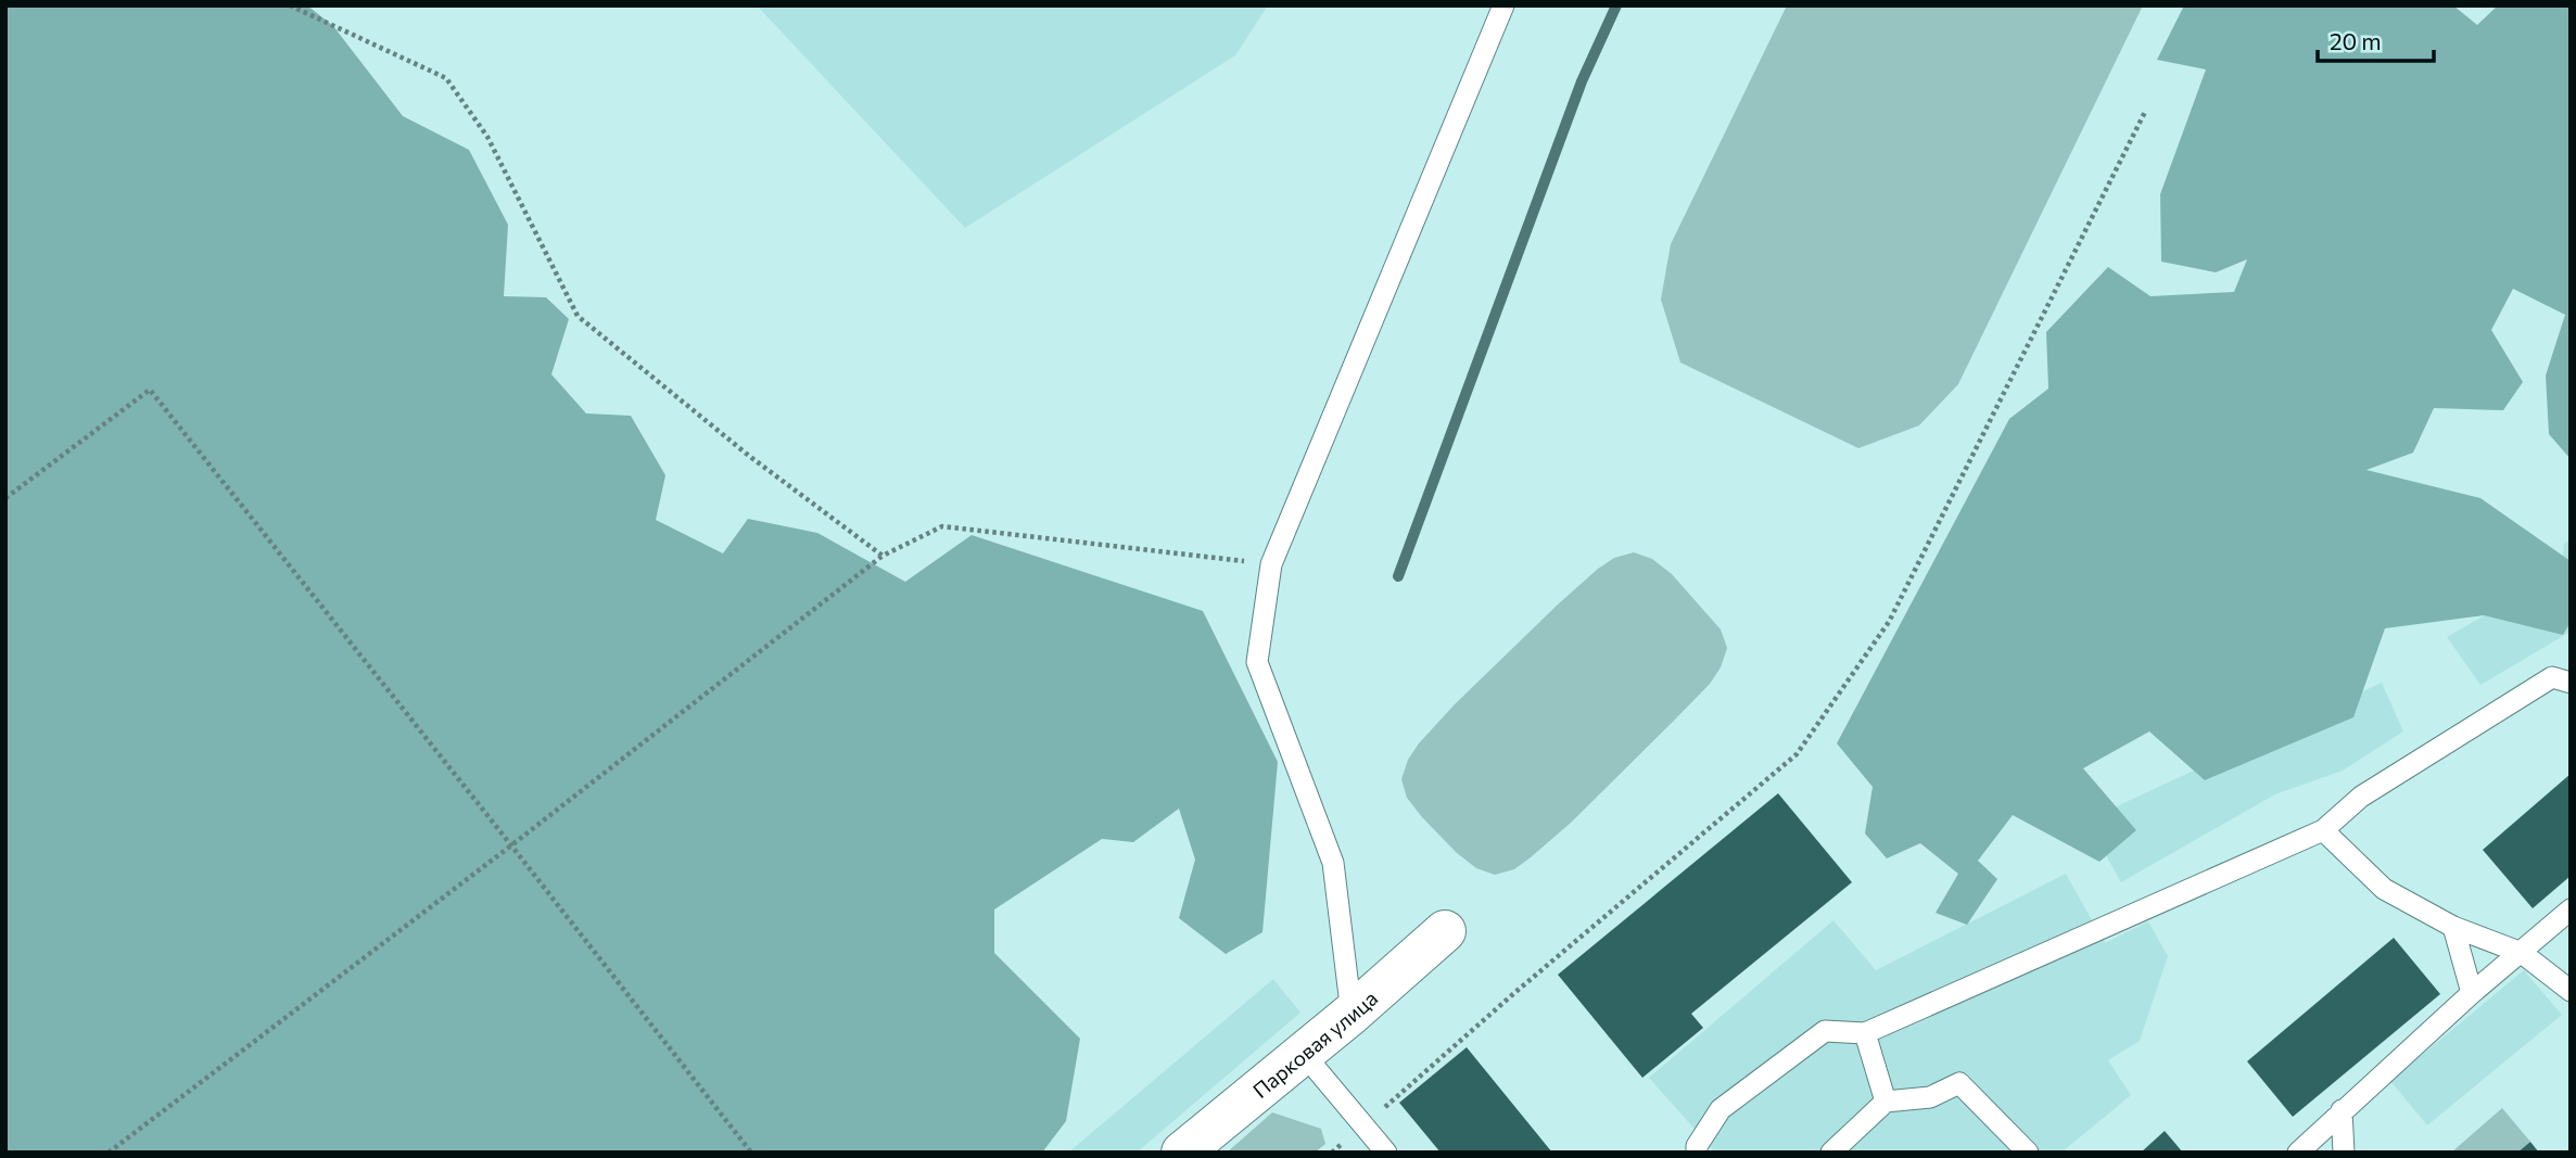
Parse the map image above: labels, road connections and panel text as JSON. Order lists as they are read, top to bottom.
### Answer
{
  "streets": {
    "street": ["Парковая улица"]
  },
  "scale_bar": "20 m"
}
